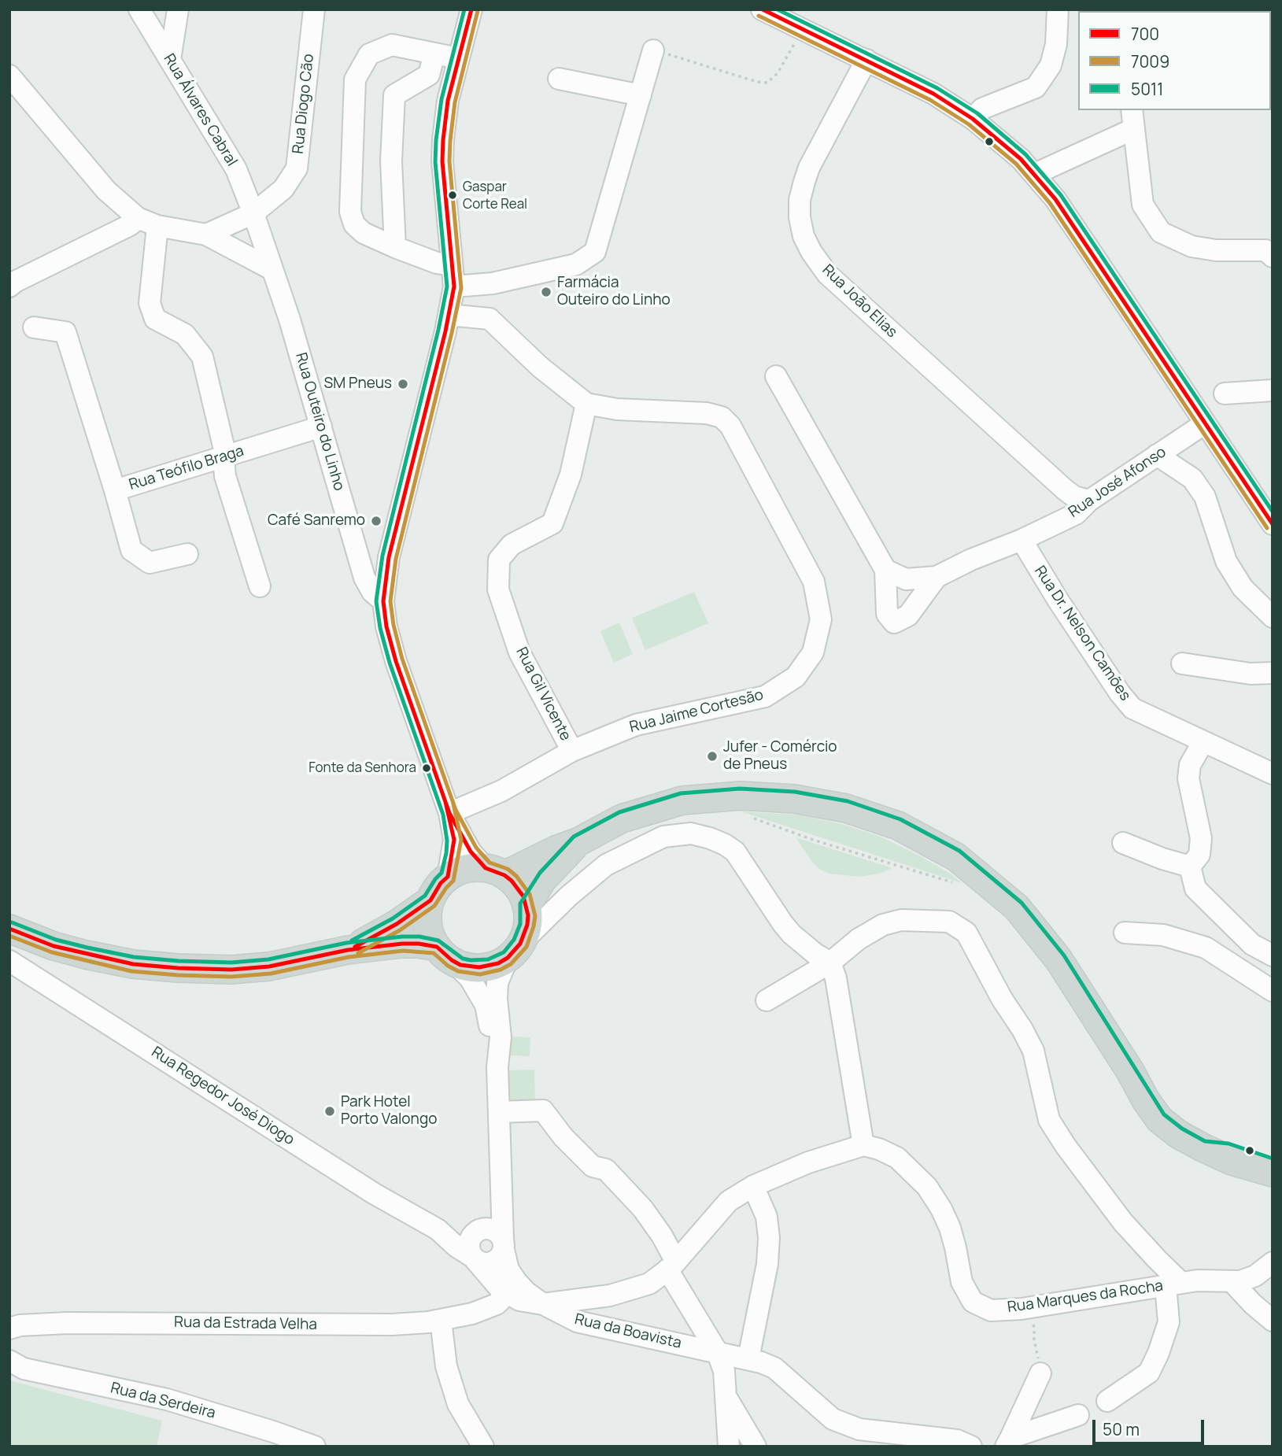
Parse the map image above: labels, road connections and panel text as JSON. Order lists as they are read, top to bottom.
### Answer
{
  "streets": {
    "street": [
      "Rua Diogo Cão",
      "Rua Álvares Cabral",
      "Rua João Elias",
      "Rua Outeiro do Linho",
      "Rua Teófilo Braga",
      "Rua José Afonso",
      "Rua Dr. Nelson Camões",
      "Rua Gil Vicente",
      "Rua Jaime Cortesão",
      "Rua Regedor José Diogo",
      "Rua Marques da Rocha",
      "Rua da Estrada Velha",
      "Rua da Boavista",
      "Rua da Serdeira"
    ]
  },
  "crossings": [
    ["Rua Diogo Cão", "Rua Álvares Cabral"],
    ["Rua Álvares Cabral", "Rua Outeiro do Linho"],
    ["Rua João Elias", "Rua José Afonso"],
    ["Rua Outeiro do Linho", "Rua Teófilo Braga"],
    ["Rua José Afonso", "Rua Dr. Nelson Camões"],
    ["Rua Gil Vicente", "Rua Jaime Cortesão"],
    ["Rua Regedor José Diogo", "Rua da Boavista"],
    ["Rua da Estrada Velha", "Rua da Boavista"]
  ],
  "places": [
    "Gaspar Corte Real",
    "Farmácia Outeiro do Linho",
    "SM Pneus",
    "Café Sanremo",
    "Jufer - Comércio de Pneus",
    "Fonte da Senhora",
    "Park Hotel Porto Valongo"
  ],
  "lines": ["transit line 700", "transit line 5011", "transit line 7009"],
  "legend": ["700", "7009", "5011"],
  "scale_bar": "50 m"
}
